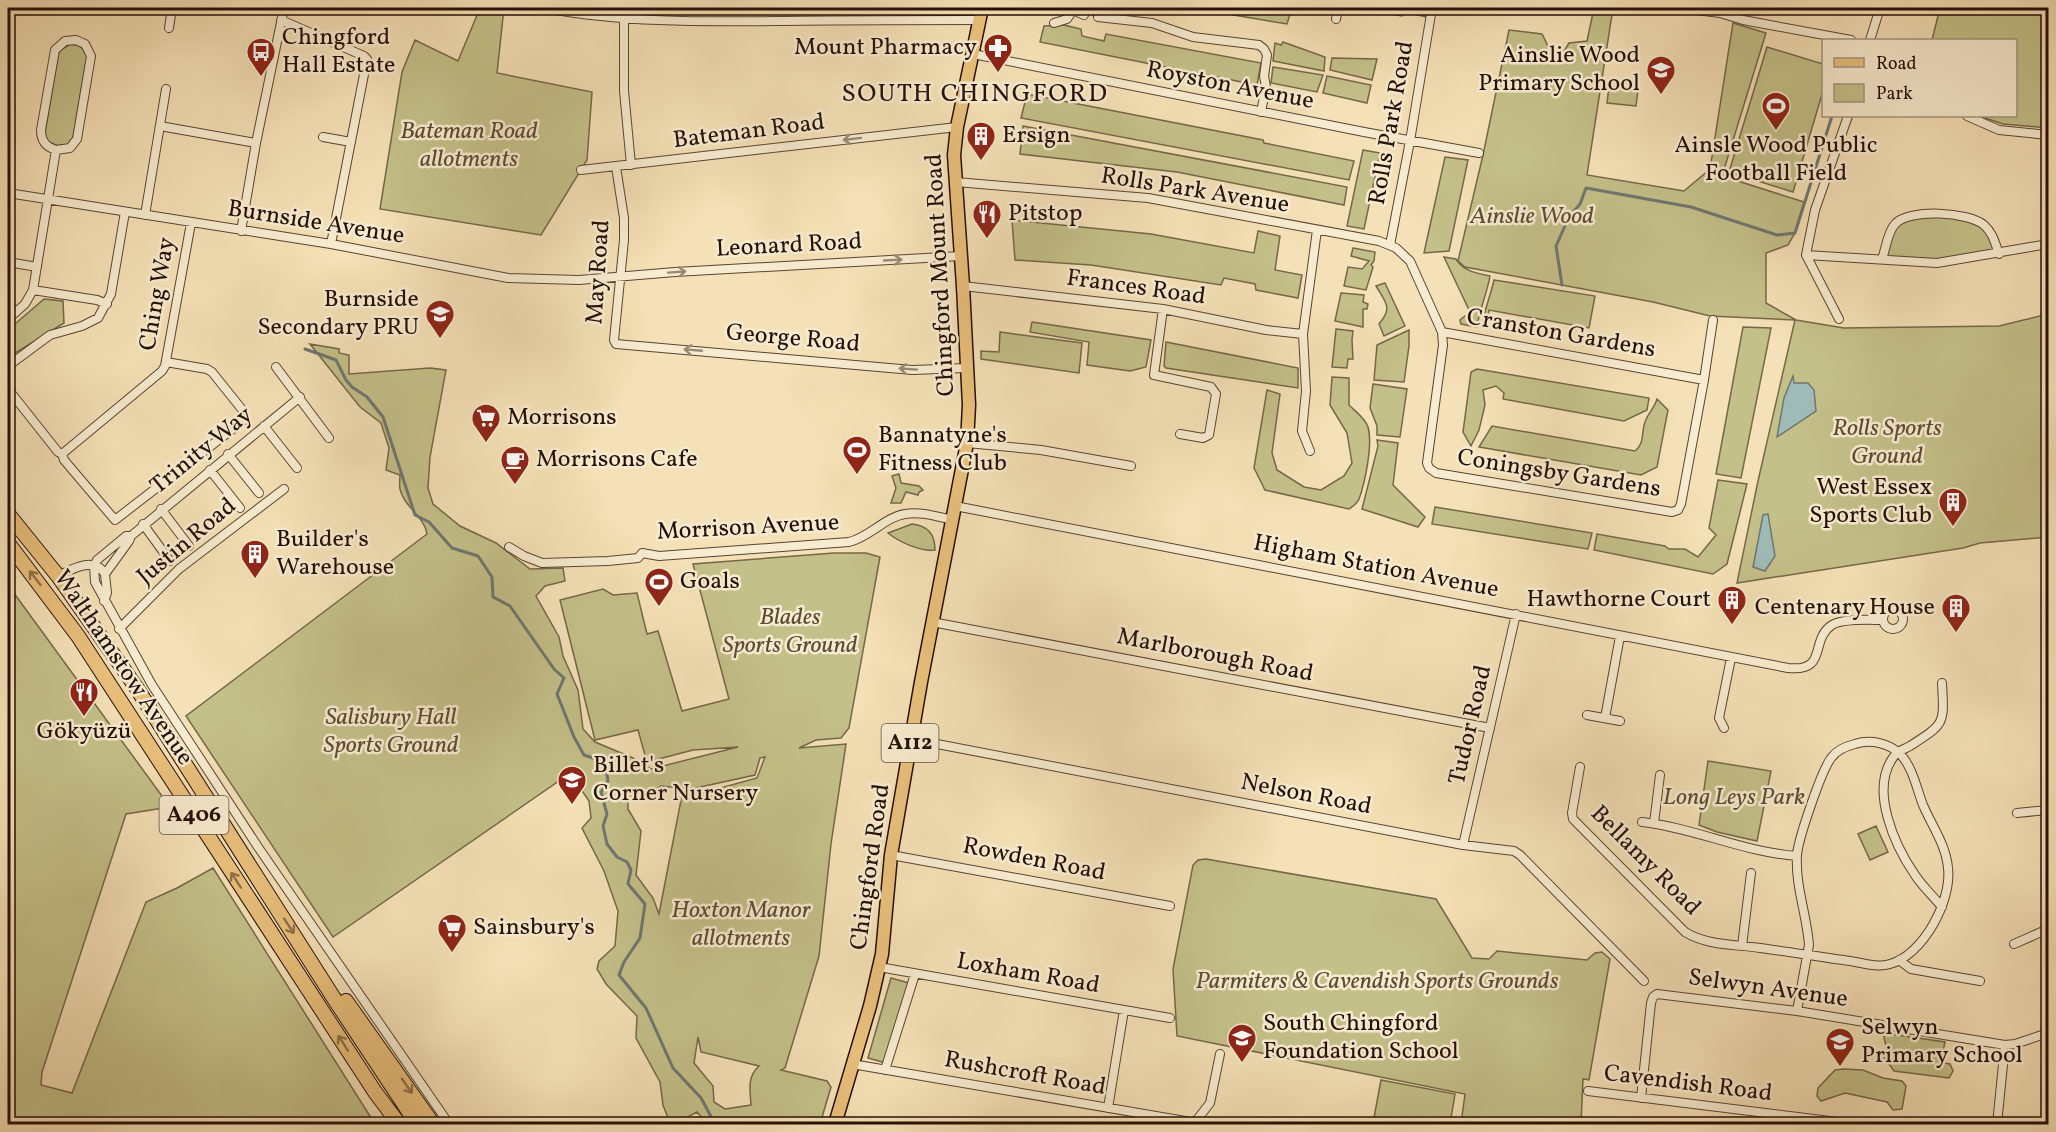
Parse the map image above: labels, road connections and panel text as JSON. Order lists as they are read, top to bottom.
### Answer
{
  "streets": {
    "highway": ["Walthamstow Avenue", "A406"],
    "main road": ["Chingford Mount Road", "A112", "Chingford Road"],
    "street": [
      "Royston Avenue",
      "Rolls Park Road",
      "Bateman Road",
      "Rolls Park Avenue",
      "Burnside Avenue",
      "Leonard Road",
      "May Road",
      "Frances Road",
      "Ching Way",
      "Cranston Gardens",
      "George Road",
      "Trinity Way",
      "Coningsby Gardens",
      "Morrison Avenue",
      "Justin Road",
      "Higham Station Avenue",
      "Marlborough Road",
      "Tudor Road",
      "Nelson Road",
      "Rowden Road",
      "Bellamy Road",
      "Loxham Road",
      "Selwyn Avenue",
      "Rushcroft Road",
      "Cavendish Road"
    ]
  },
  "crossings": [
    ["Royston Avenue", "Rolls Park Road"],
    ["Royston Avenue", "Chingford Mount Road"],
    ["Rolls Park Road", "Rolls Park Avenue"],
    ["Rolls Park Road", "Cranston Gardens"],
    ["Bateman Road", "May Road"],
    ["Bateman Road", "Chingford Mount Road"],
    ["Rolls Park Avenue", "Chingford Mount Road"],
    ["Rolls Park Avenue", "Cranston Gardens"],
    ["Burnside Avenue", "Leonard Road"],
    ["Burnside Avenue", "May Road"],
    ["Burnside Avenue", "Ching Way"],
    ["Leonard Road", "May Road"],
    ["Leonard Road", "Chingford Mount Road"],
    ["May Road", "George Road"],
    ["Chingford Mount Road", "Frances Road"],
    ["Chingford Mount Road", "George Road"],
    ["Chingford Mount Road", "Higham Station Avenue"],
    ["Chingford Mount Road", "Chingford Road"],
    ["Cranston Gardens", "Coningsby Gardens"],
    ["Morrison Avenue", "Chingford Road"],
    ["Justin Road", "Walthamstow Avenue"],
    ["Higham Station Avenue", "Tudor Road"],
    ["Higham Station Avenue", "Chingford Road"],
    ["Marlborough Road", "Tudor Road"],
    ["Marlborough Road", "Chingford Road"],
    ["Walthamstow Avenue", "A406"],
    ["Tudor Road", "Nelson Road"],
    ["Nelson Road", "Chingford Road"],
    ["Rowden Road", "Chingford Road"],
    ["Chingford Road", "Loxham Road"],
    ["Chingford Road", "Rushcroft Road"],
    ["Selwyn Avenue", "Cavendish Road"]
  ],
  "one_way": ["Bateman Road", "Leonard Road", "George Road"],
  "districts": ["SOUTH CHINGFORD"],
  "parks": [
    "Bateman Road allotments",
    "Ainslie Wood",
    "Rolls Sports Ground",
    "Blades Sports Ground",
    "Salisbury Hall Sports Ground",
    "Long Leys Park",
    "Hoxton Manor allotments",
    "Parmiters & Cavendish Sports Grounds"
  ],
  "places": {
    "pharmacy": ["Mount Pharmacy"],
    "bus stop": ["Chingford Hall Estate"],
    "school or university": [
      "Ainslie Wood Primary School",
      "Burnside Secondary PRU",
      "Billet's Corner Nursery",
      "South Chingford Foundation School",
      "Selwyn Primary School"
    ],
    "sports": ["Ainsle Wood Public Football Field", "Bannatyne's Fitness Club", "Goals"],
    "building": [
      "Ersign",
      "West Essex Sports Club",
      "Builder's Warehouse",
      "Hawthorne Court",
      "Centenary House"
    ],
    "restaurant": ["Pitstop", "Gökyüzü"],
    "supermarket": ["Morrisons", "Sainsbury's"],
    "cafe": ["Morrisons Cafe"]
  },
  "legend": ["Road", "Park"]
}
